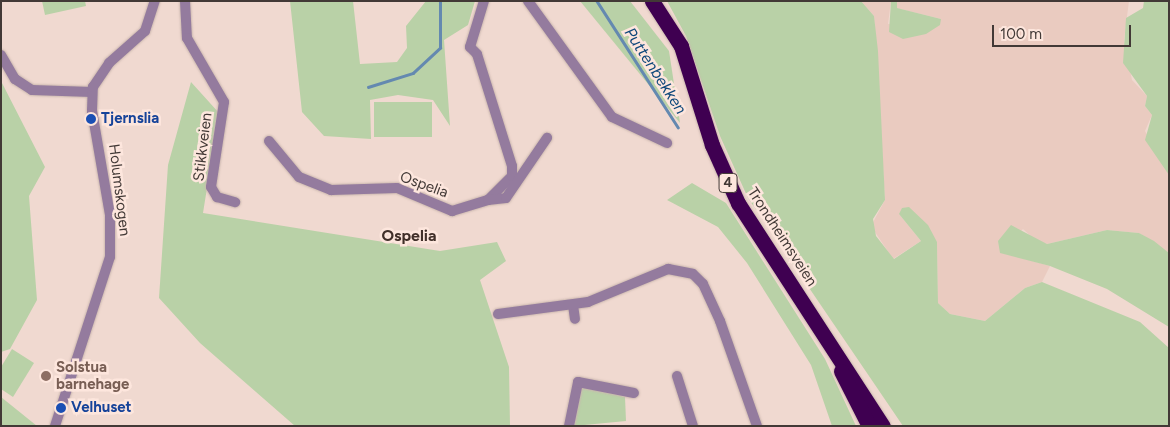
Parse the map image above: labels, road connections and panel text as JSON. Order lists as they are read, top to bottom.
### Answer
{
  "streets": {
    "highway": ["4", "Trondheimsveien"],
    "street": ["Stikkveien", "Ospelia", "Holumskogen"]
  },
  "districts": ["Ospelia"],
  "water": ["Puttenbekken"],
  "places": ["Tjernslia", "Solstua barnehage", "Velhuset"],
  "scale_bar": "100 m"
}
